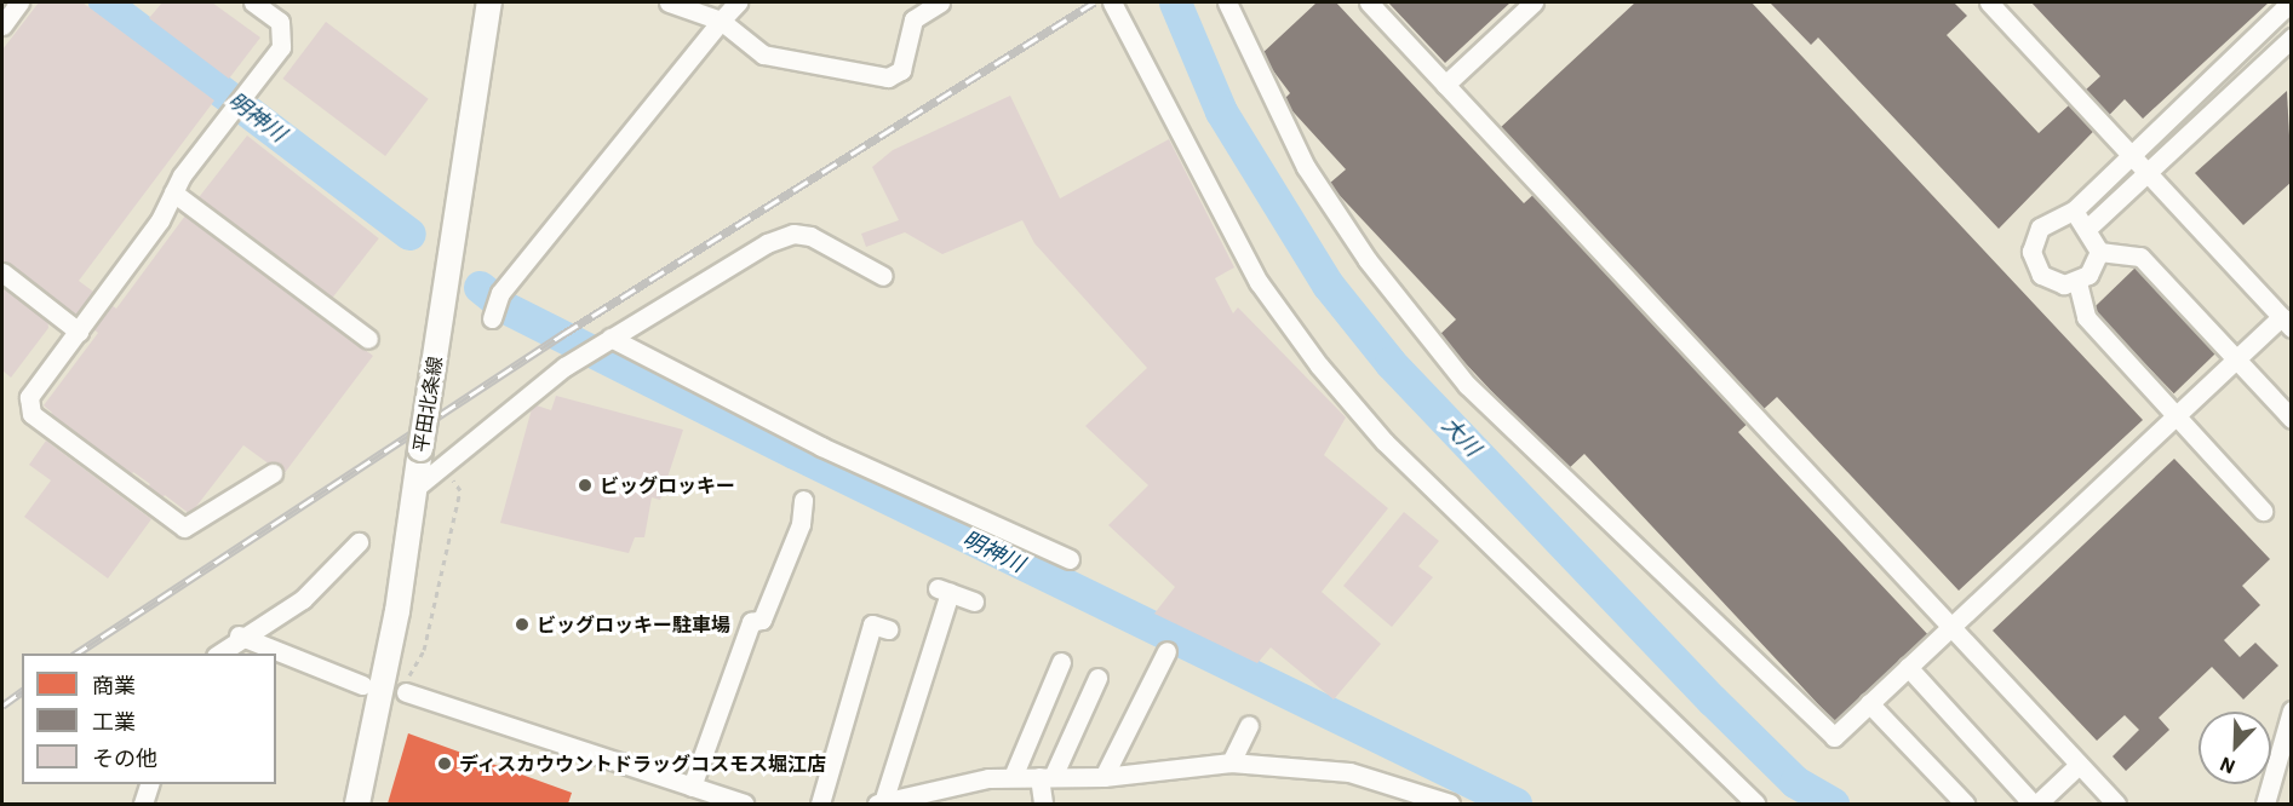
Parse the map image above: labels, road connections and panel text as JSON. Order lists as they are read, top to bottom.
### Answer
{
  "streets": {
    "main road": ["平田北条線"]
  },
  "water": ["明神川", "大川"],
  "places": ["ビッグロッキー", "ビッグロッキー駐車場", "ディスカウウントドラッグコスモス堀江店"],
  "legend": ["商業", "工業", "その他"],
  "north": "bottom left"
}
